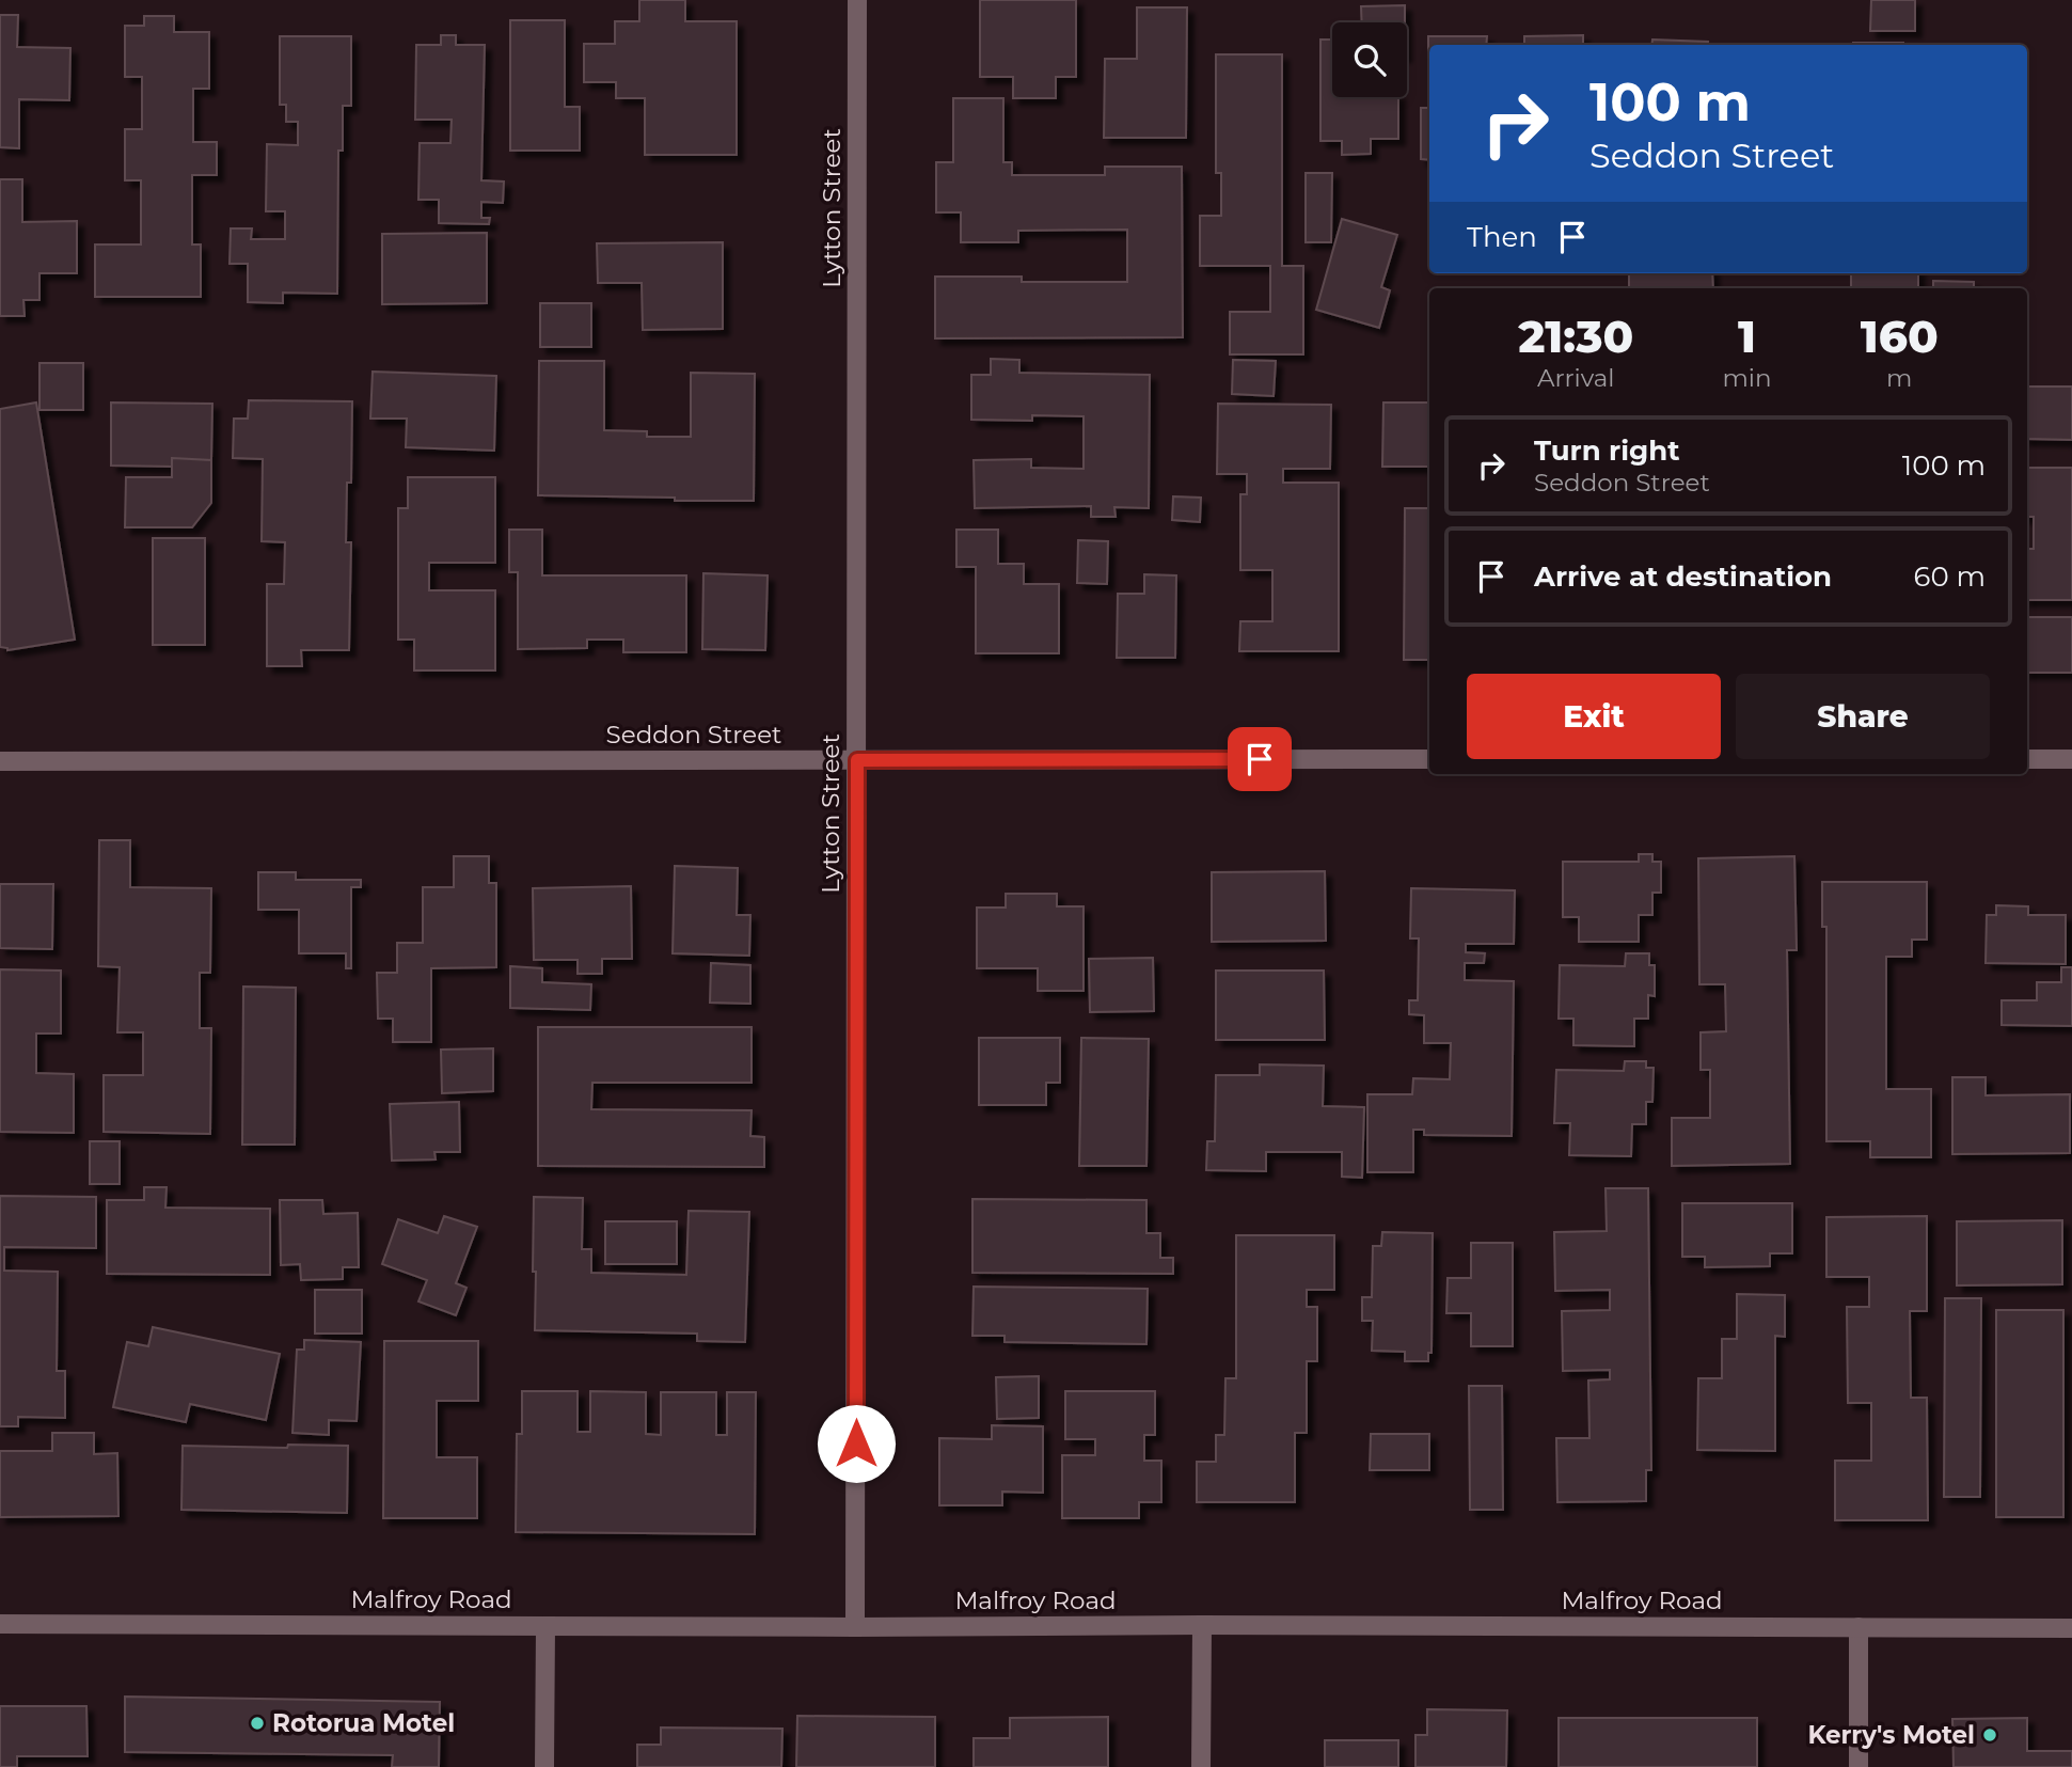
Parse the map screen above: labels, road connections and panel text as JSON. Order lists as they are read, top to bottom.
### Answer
{
  "streets": {
    "street": ["Lytton Street", "Seddon Street", "Malfroy Road"]
  },
  "crossings": [
    ["Lytton Street", "Seddon Street"],
    ["Lytton Street", "Malfroy Road"]
  ],
  "places": ["Rotorua Motel", "Kerry's Motel"],
  "page": {
    "turn": ["100 m", "Seddon Street"],
    "then": "Then",
    "eta": [
      "21:30",
      "Arrival",
      "1",
      "min",
      "160",
      "m"
    ],
    "list": [
      {
        "name": "Turn right",
        "note": "Seddon Street",
        "value": "100 m"
      },
      {
        "name": "Arrive at destination",
        "value": "60 m"
      }
    ],
    "buttons": ["Exit", "Share"]
  }
}
